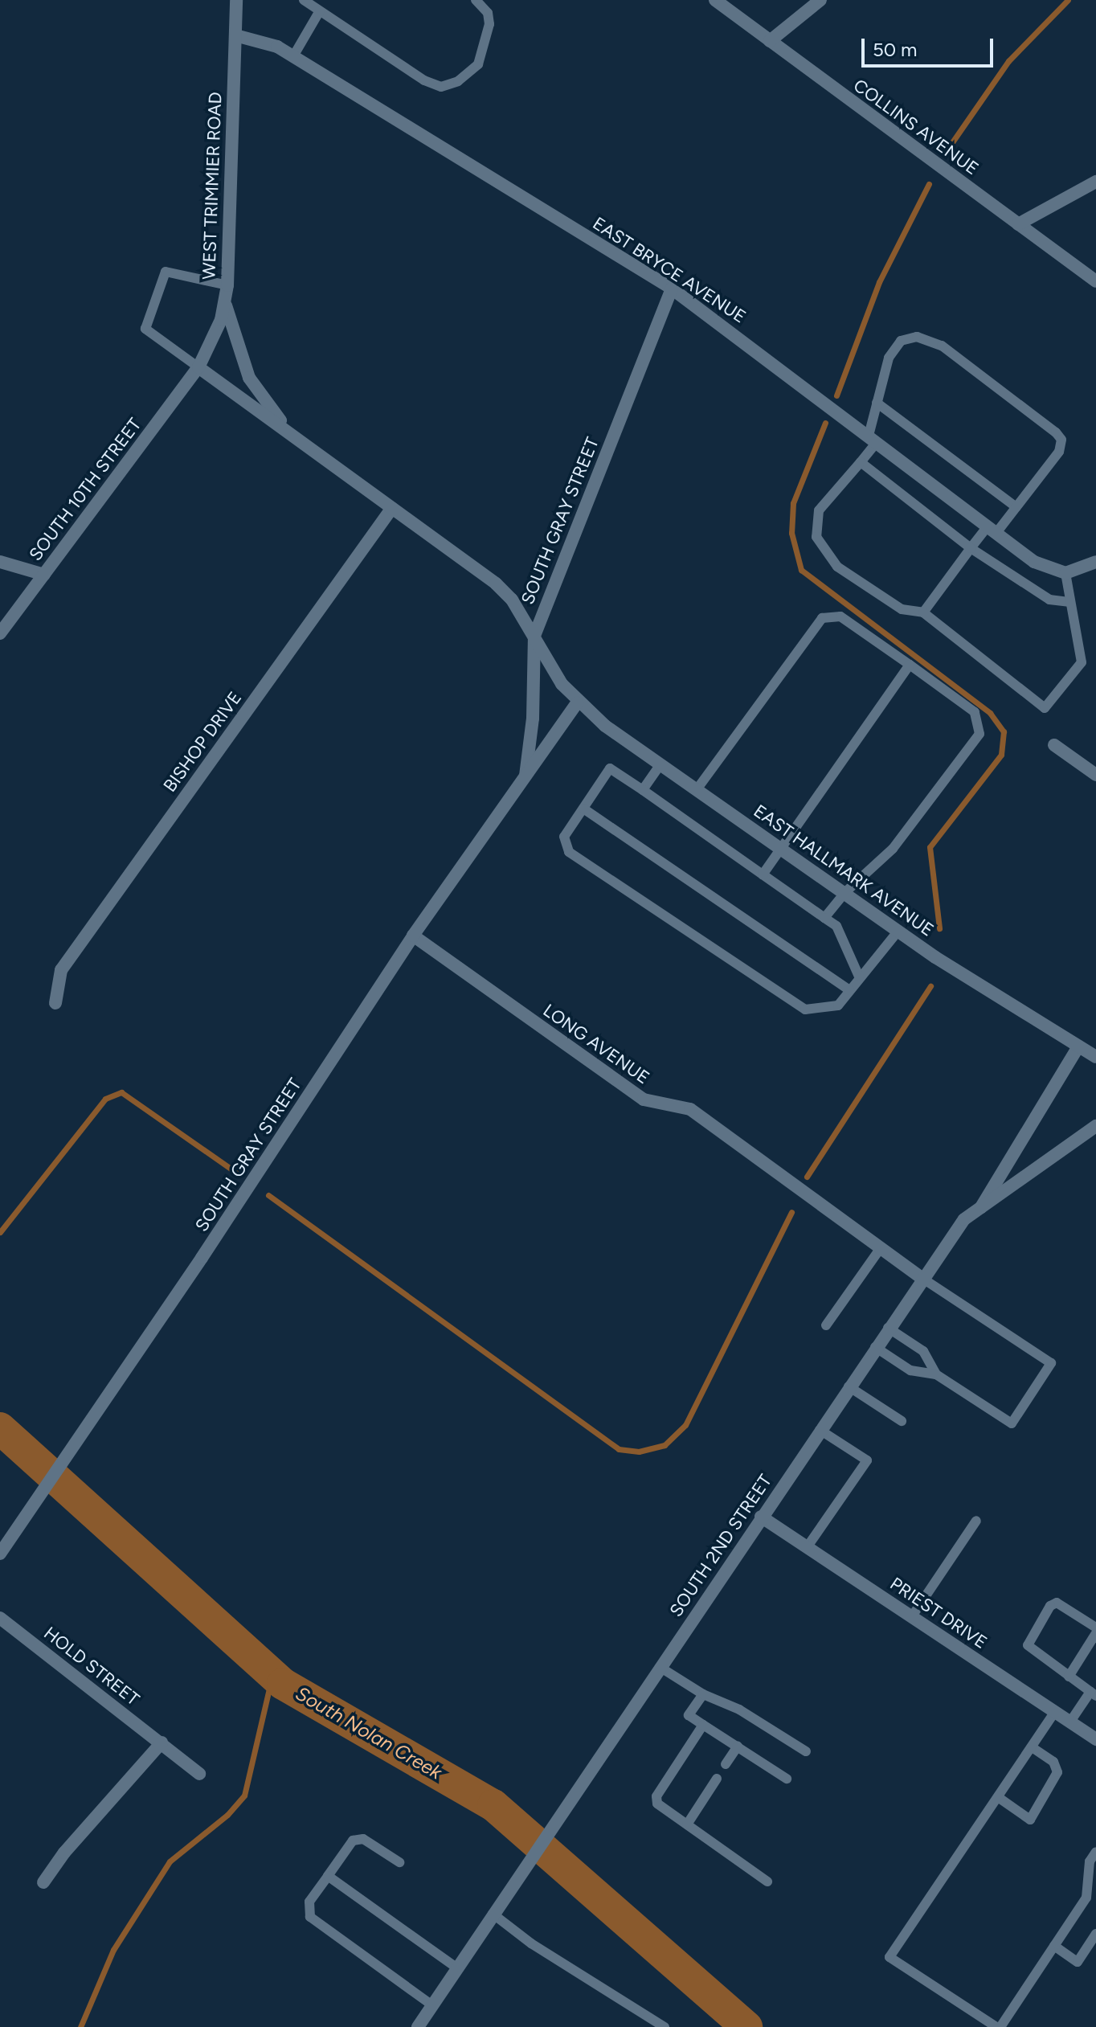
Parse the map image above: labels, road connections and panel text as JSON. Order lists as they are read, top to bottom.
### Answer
{
  "streets": {
    "street": [
      "COLLINS AVENUE",
      "WEST TRIMMIER ROAD",
      "EAST BRYCE AVENUE",
      "SOUTH 10TH STREET",
      "SOUTH GRAY STREET",
      "BISHOP DRIVE",
      "EAST HALLMARK AVENUE",
      "LONG AVENUE",
      "SOUTH 2ND STREET",
      "PRIEST DRIVE",
      "HOLD STREET"
    ]
  },
  "crossings": [
    ["WEST TRIMMIER ROAD", "EAST BRYCE AVENUE"],
    ["WEST TRIMMIER ROAD", "SOUTH 10TH STREET"],
    ["EAST BRYCE AVENUE", "SOUTH GRAY STREET"],
    ["SOUTH GRAY STREET", "EAST HALLMARK AVENUE"],
    ["SOUTH GRAY STREET", "LONG AVENUE"],
    ["LONG AVENUE", "SOUTH 2ND STREET"],
    ["SOUTH 2ND STREET", "PRIEST DRIVE"]
  ],
  "water": ["South Nolan Creek"],
  "scale_bar": "50 m"
}
